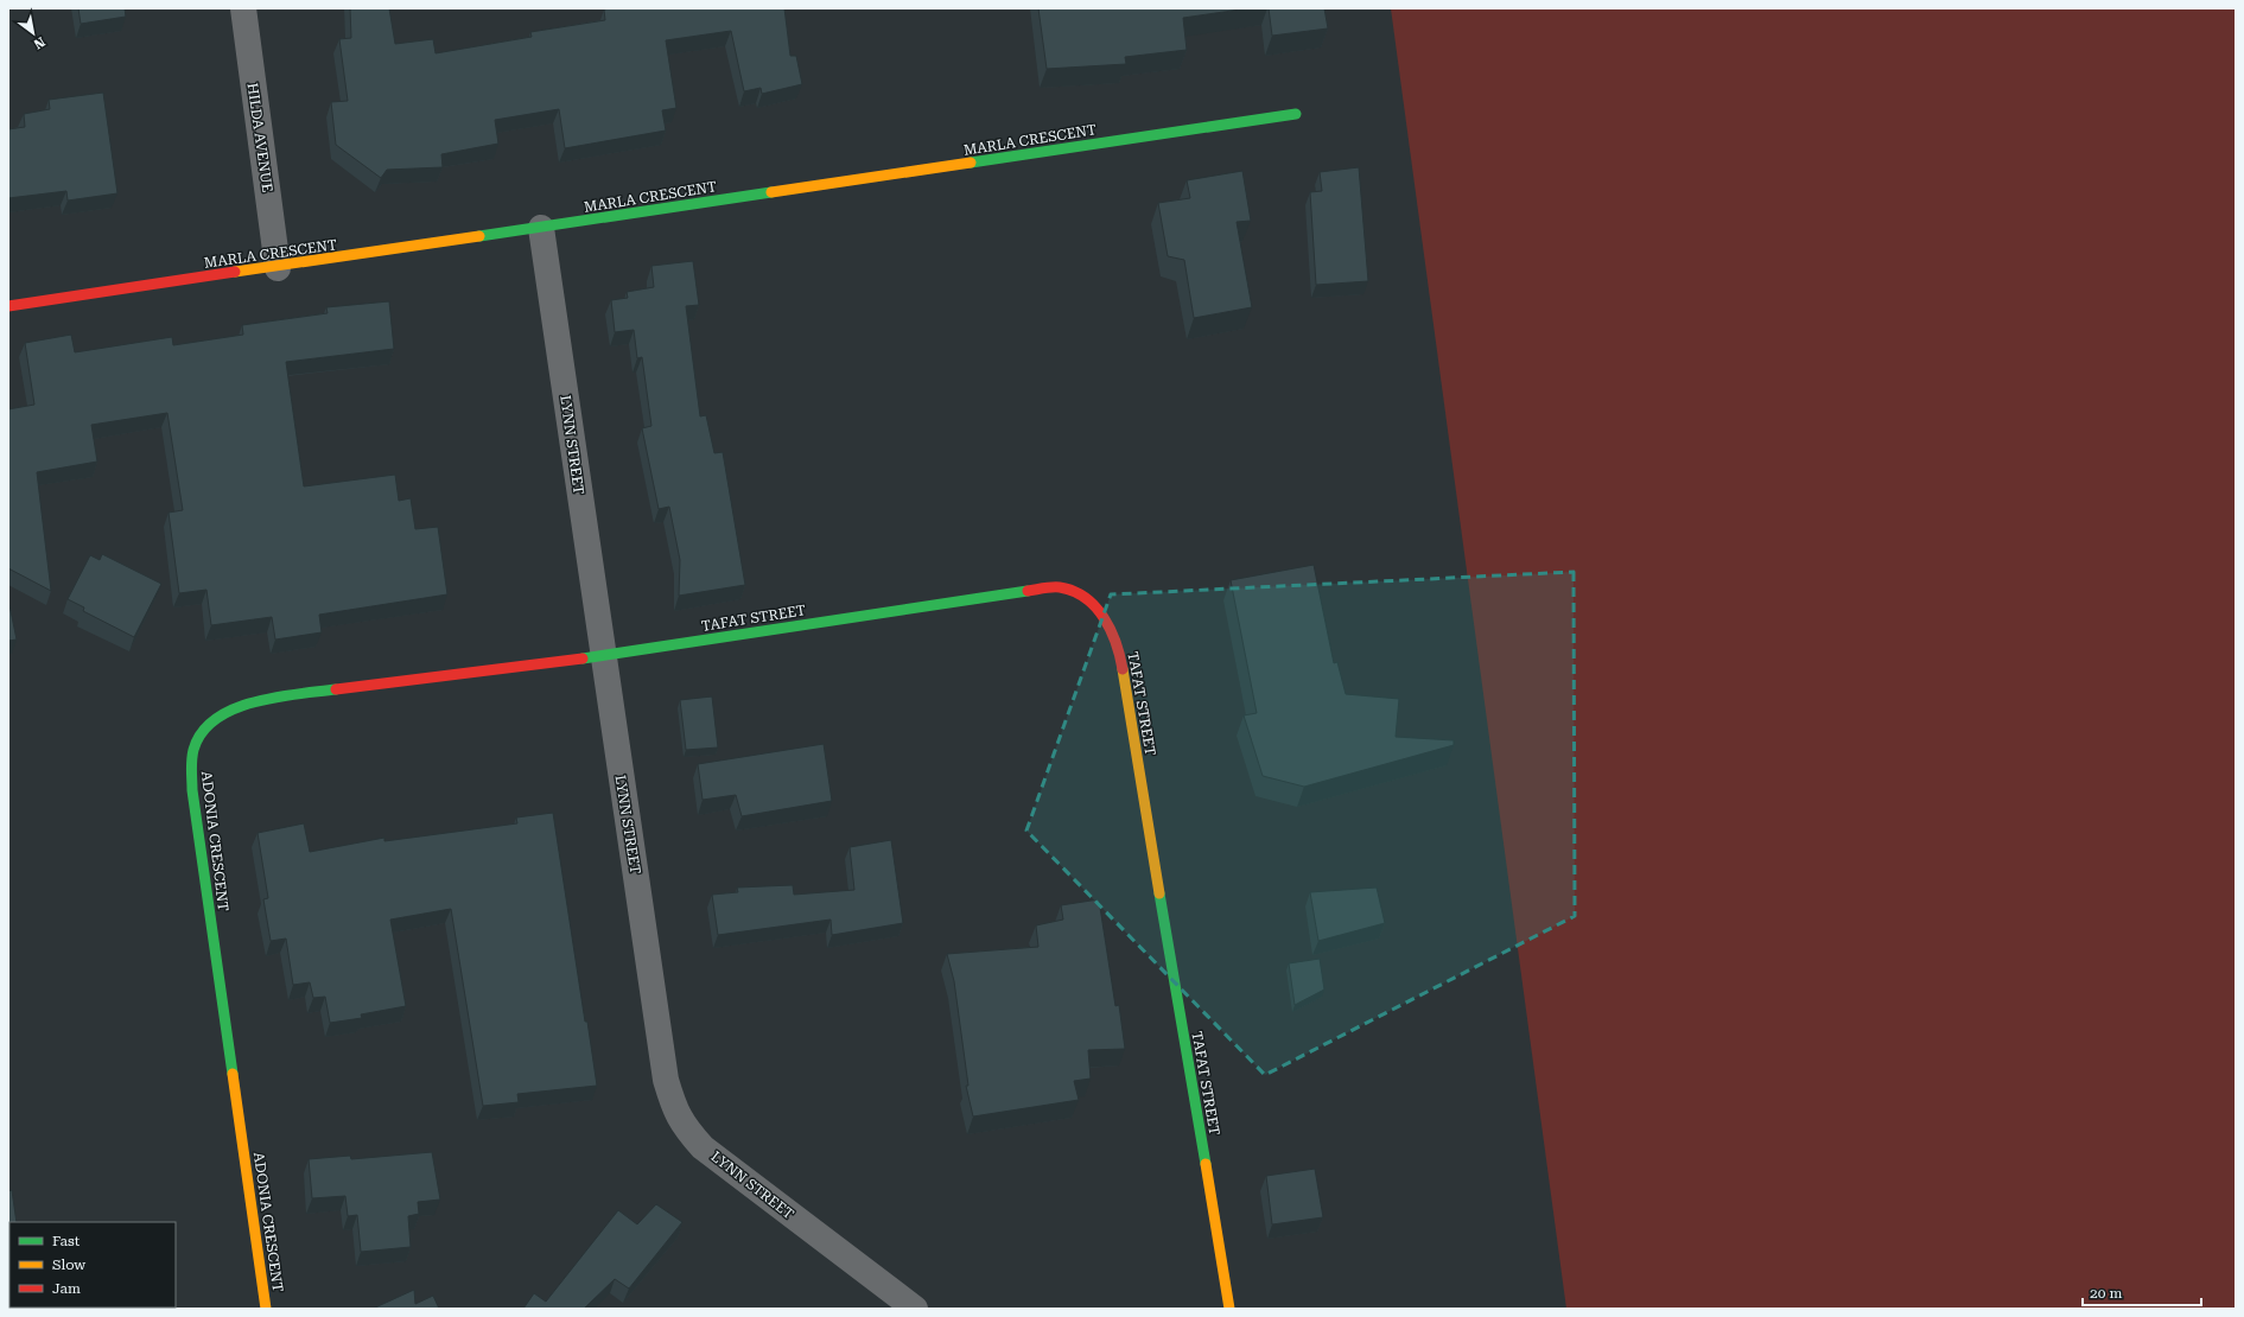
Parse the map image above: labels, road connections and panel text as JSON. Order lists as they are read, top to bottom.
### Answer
{
  "streets": {
    "street": [
      "HILDA AVENUE",
      "MARLA CRESCENT",
      "LYNN STREET",
      "TAFAT STREET",
      "ADONIA CRESCENT"
    ]
  },
  "crossings": [
    ["HILDA AVENUE", "MARLA CRESCENT"],
    ["MARLA CRESCENT", "LYNN STREET"],
    ["LYNN STREET", "TAFAT STREET"],
    ["LYNN STREET", "ADONIA CRESCENT"],
    ["TAFAT STREET", "ADONIA CRESCENT"]
  ],
  "legend": ["Fast", "Slow", "Jam"],
  "scale_bar": "20 m",
  "north": "bottom right"
}
